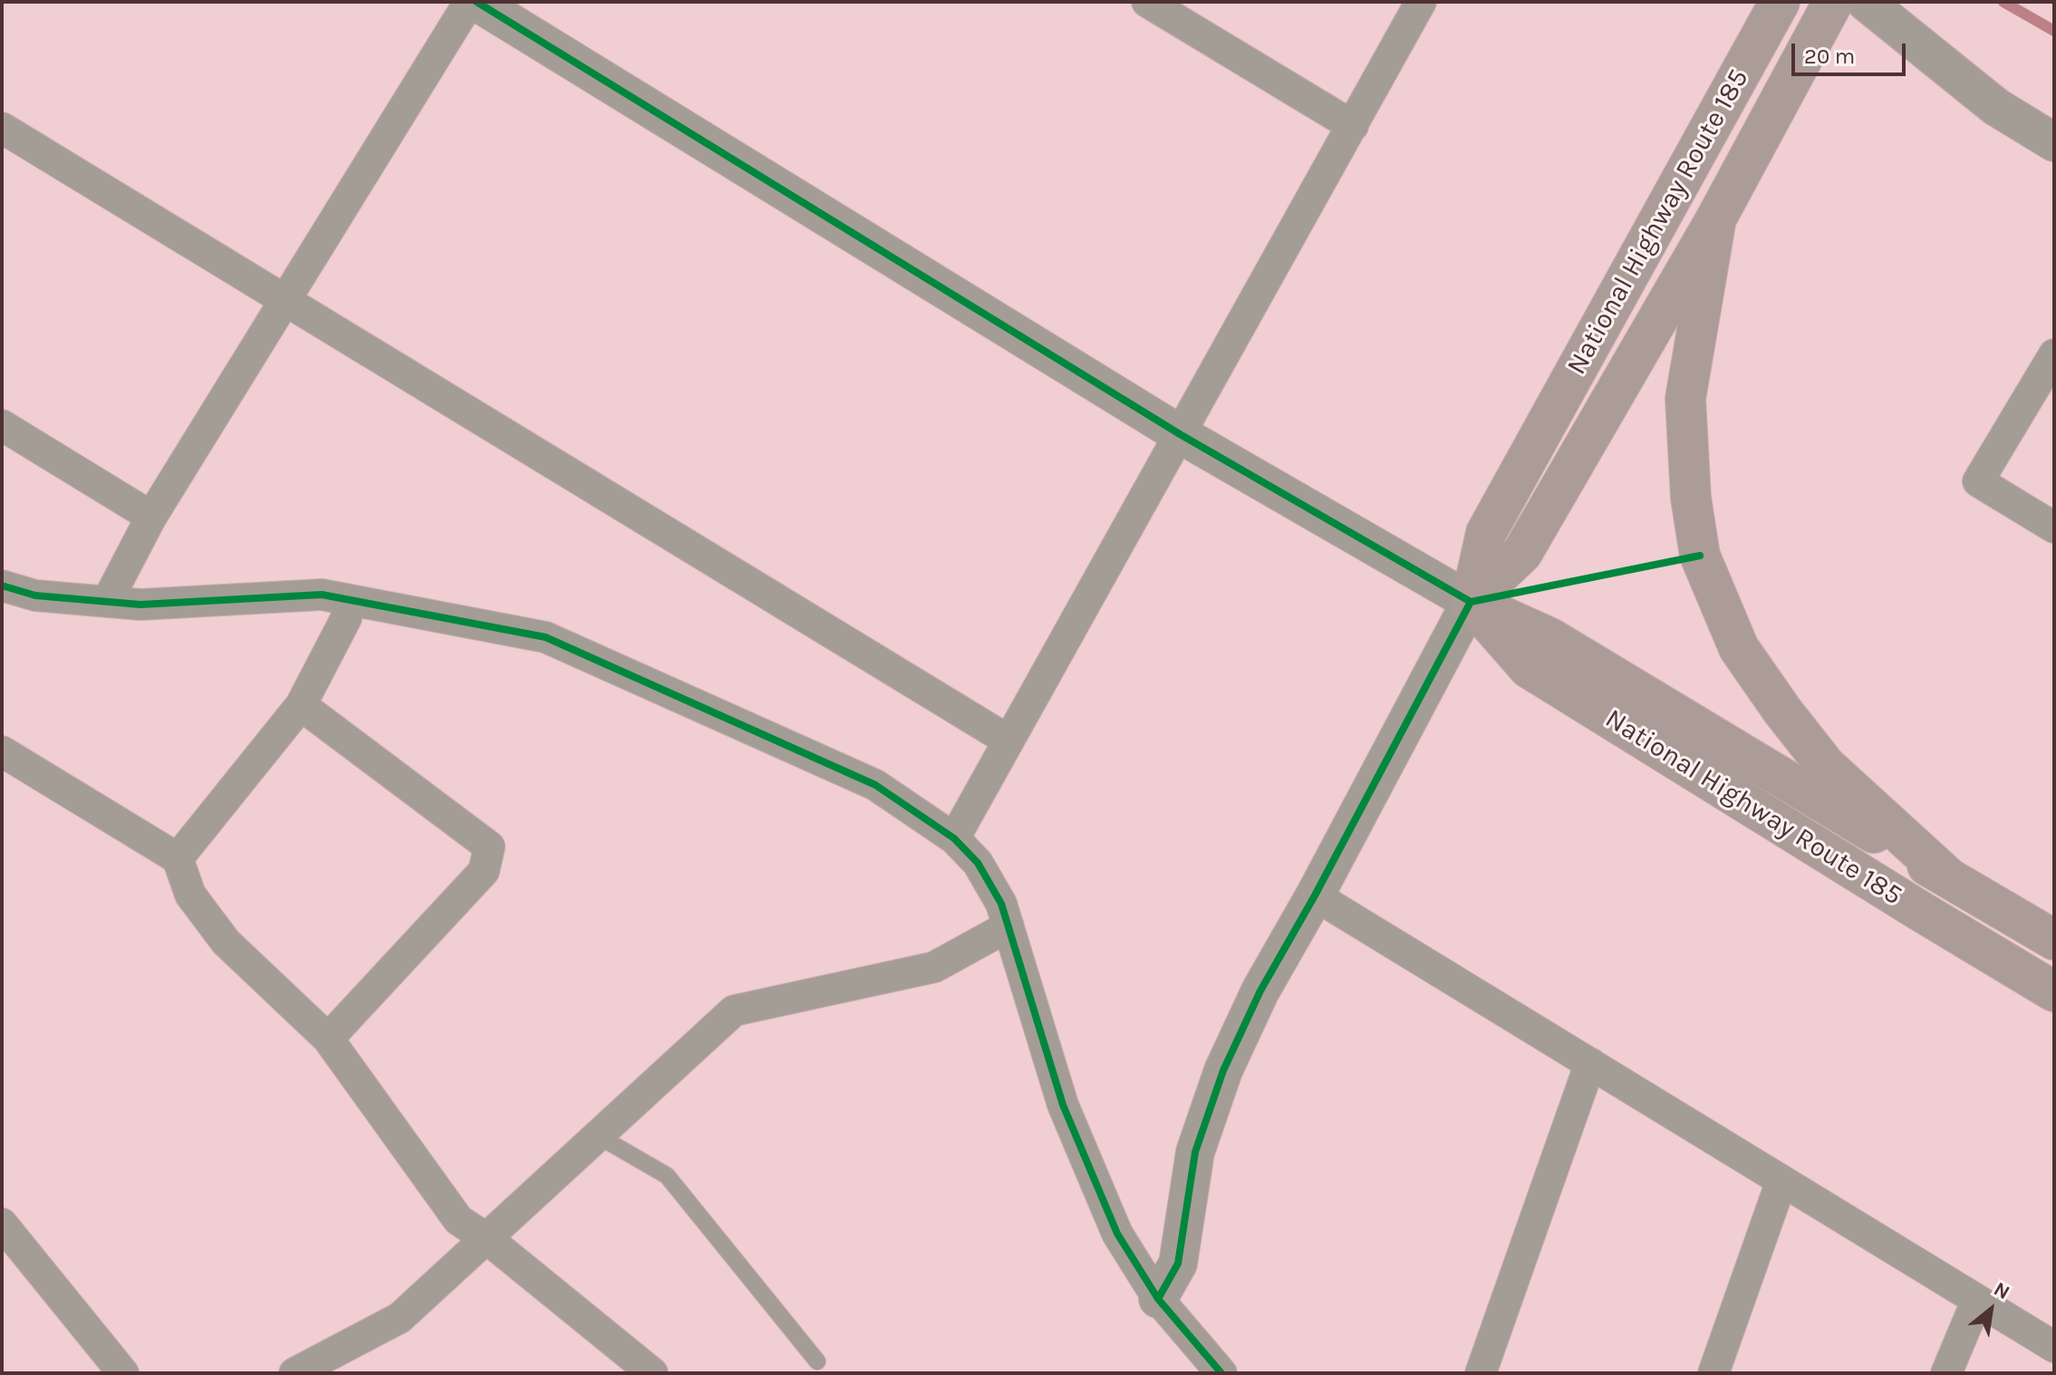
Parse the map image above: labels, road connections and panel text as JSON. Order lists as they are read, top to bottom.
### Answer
{
  "streets": {
    "highway": ["National Highway Route 185"]
  },
  "scale_bar": "20 m",
  "north": "top right"
}
